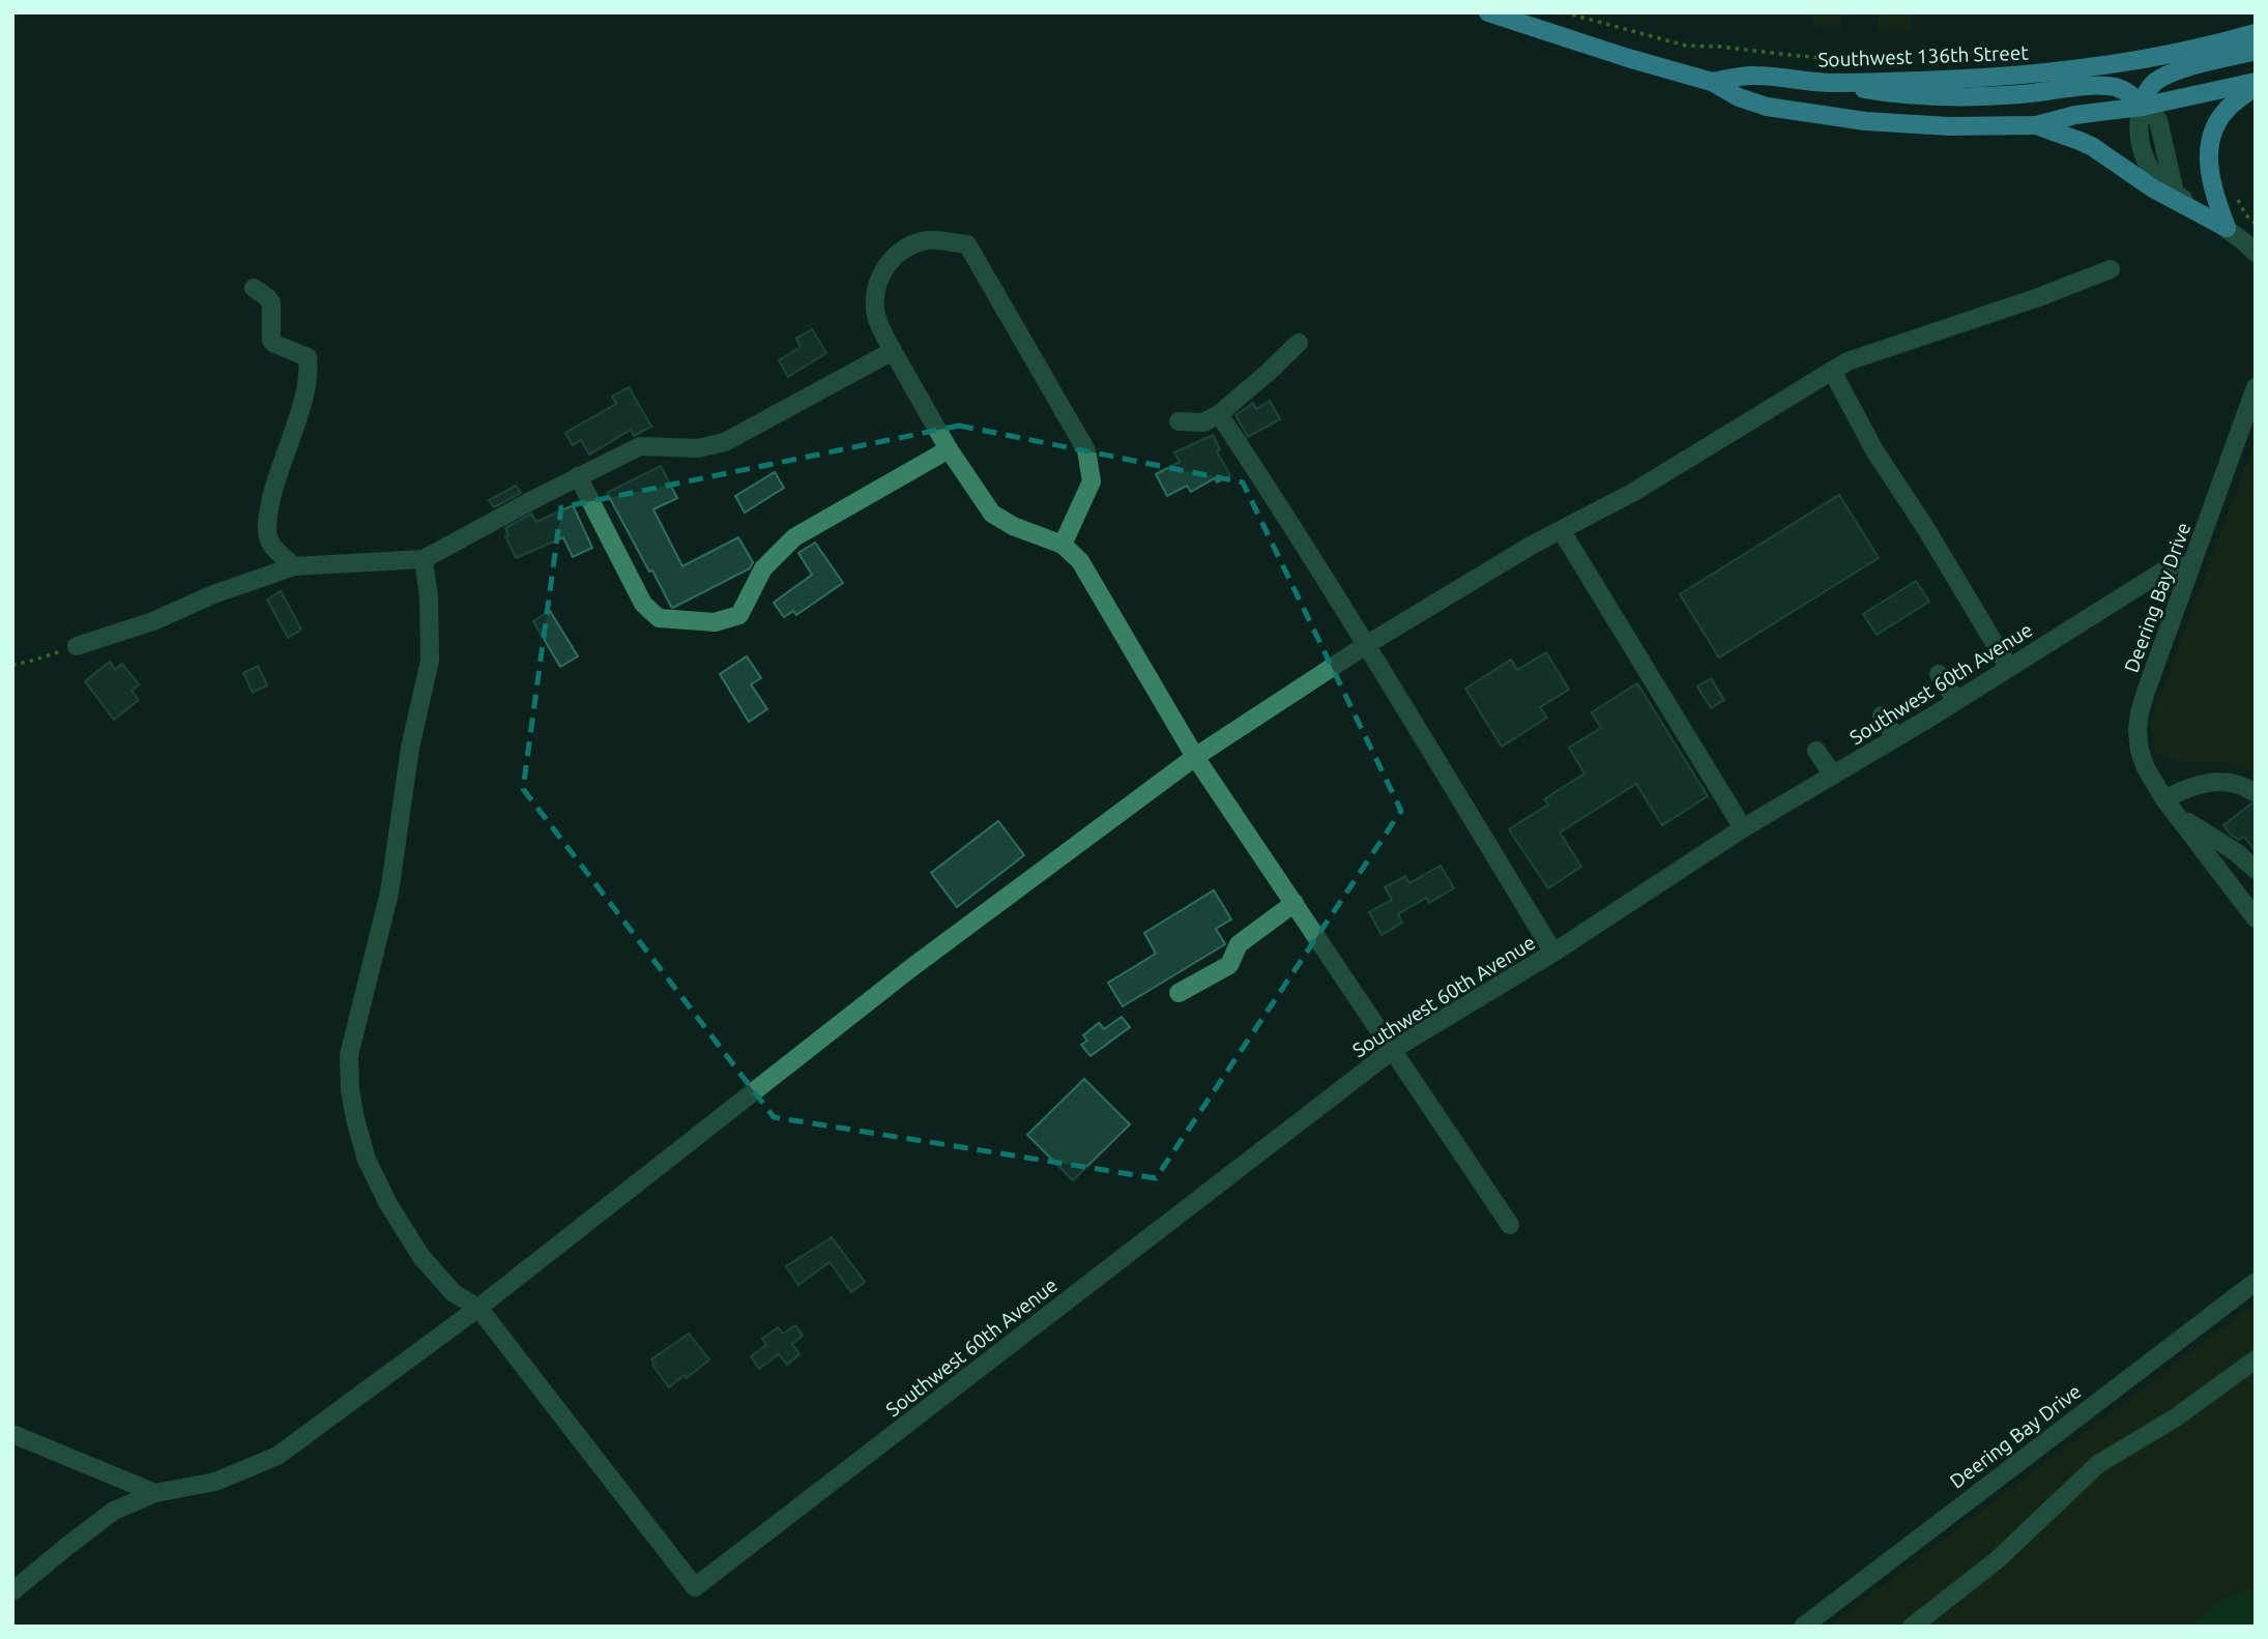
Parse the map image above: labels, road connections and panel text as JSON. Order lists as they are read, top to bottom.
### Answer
{
  "streets": {
    "main road": ["Southwest 136th Street"],
    "street": ["Deering Bay Drive", "Southwest 60th Avenue"]
  },
  "crossings": [
    ["Deering Bay Drive", "Southwest 60th Avenue"]
  ]
}
